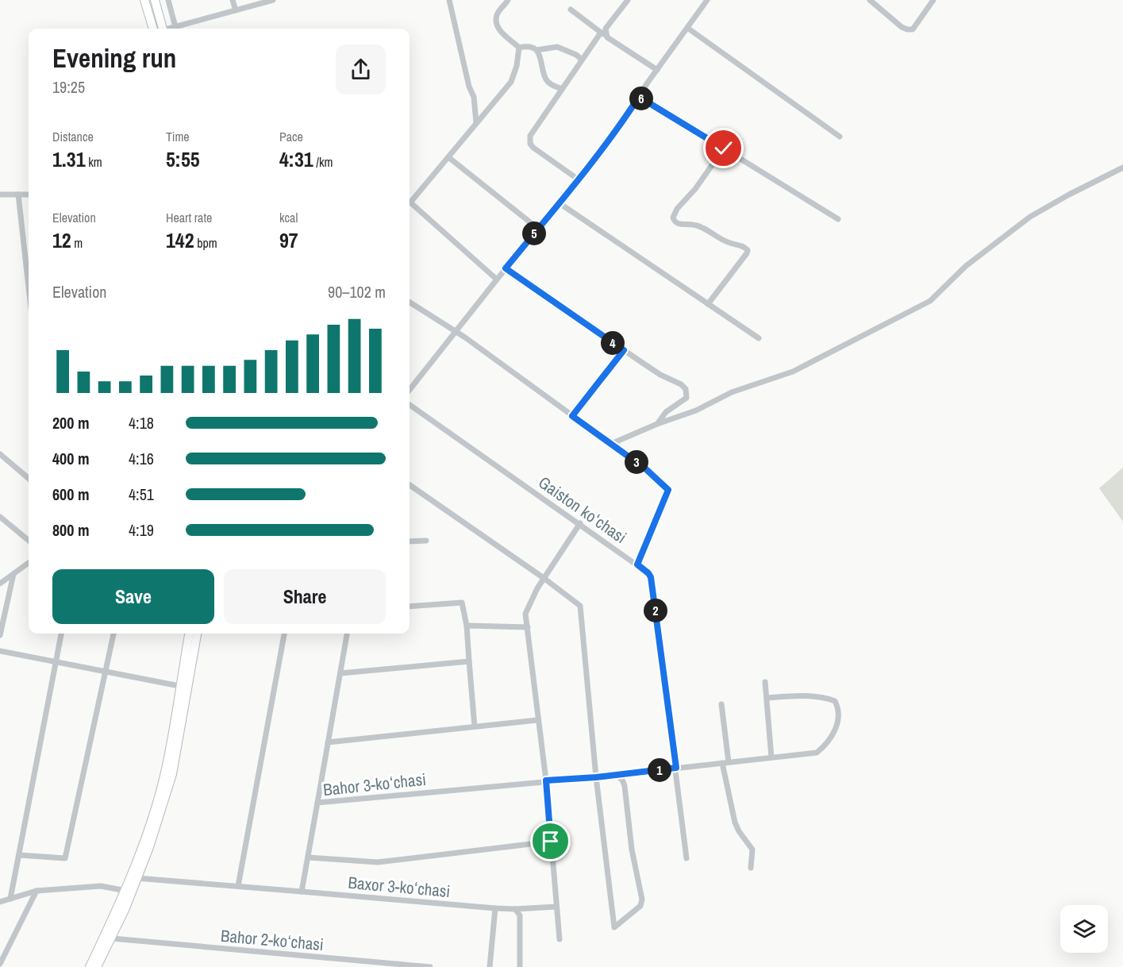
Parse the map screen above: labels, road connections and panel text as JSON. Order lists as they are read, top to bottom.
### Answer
{
  "streets": {
    "street": [
      "Gaiston koʻchasi",
      "Bahor 3-koʻchasi",
      "Baxor 3-koʻchasi",
      "Bahor 2-koʻchasi"
    ]
  },
  "crossings": [
    ["Gaiston koʻchasi", "Bahor 3-koʻchasi"],
    ["Bahor 3-koʻchasi", "Baxor 3-koʻchasi"]
  ],
  "page": {
    "heading": ["Evening run", "19:25"],
    "pins": [
      "6",
      "5",
      "4",
      "3",
      "2",
      "1"
    ],
    "stats": [
      ["Distance", "1.31 km"],
      ["Time", "5:55"],
      ["Pace", "4:31 /km"],
      ["Elevation", "12 m"],
      ["Heart rate", "142 bpm"],
      ["kcal", "97"]
    ],
    "chart": ["Elevation", "90–102 m"],
    "list": [
      {
        "name": "200 m",
        "note": "4:18"
      },
      {
        "name": "400 m",
        "note": "4:16"
      },
      {
        "name": "600 m",
        "note": "4:51"
      },
      {
        "name": "800 m",
        "note": "4:19"
      }
    ],
    "buttons": ["Save", "Share"]
  }
}
